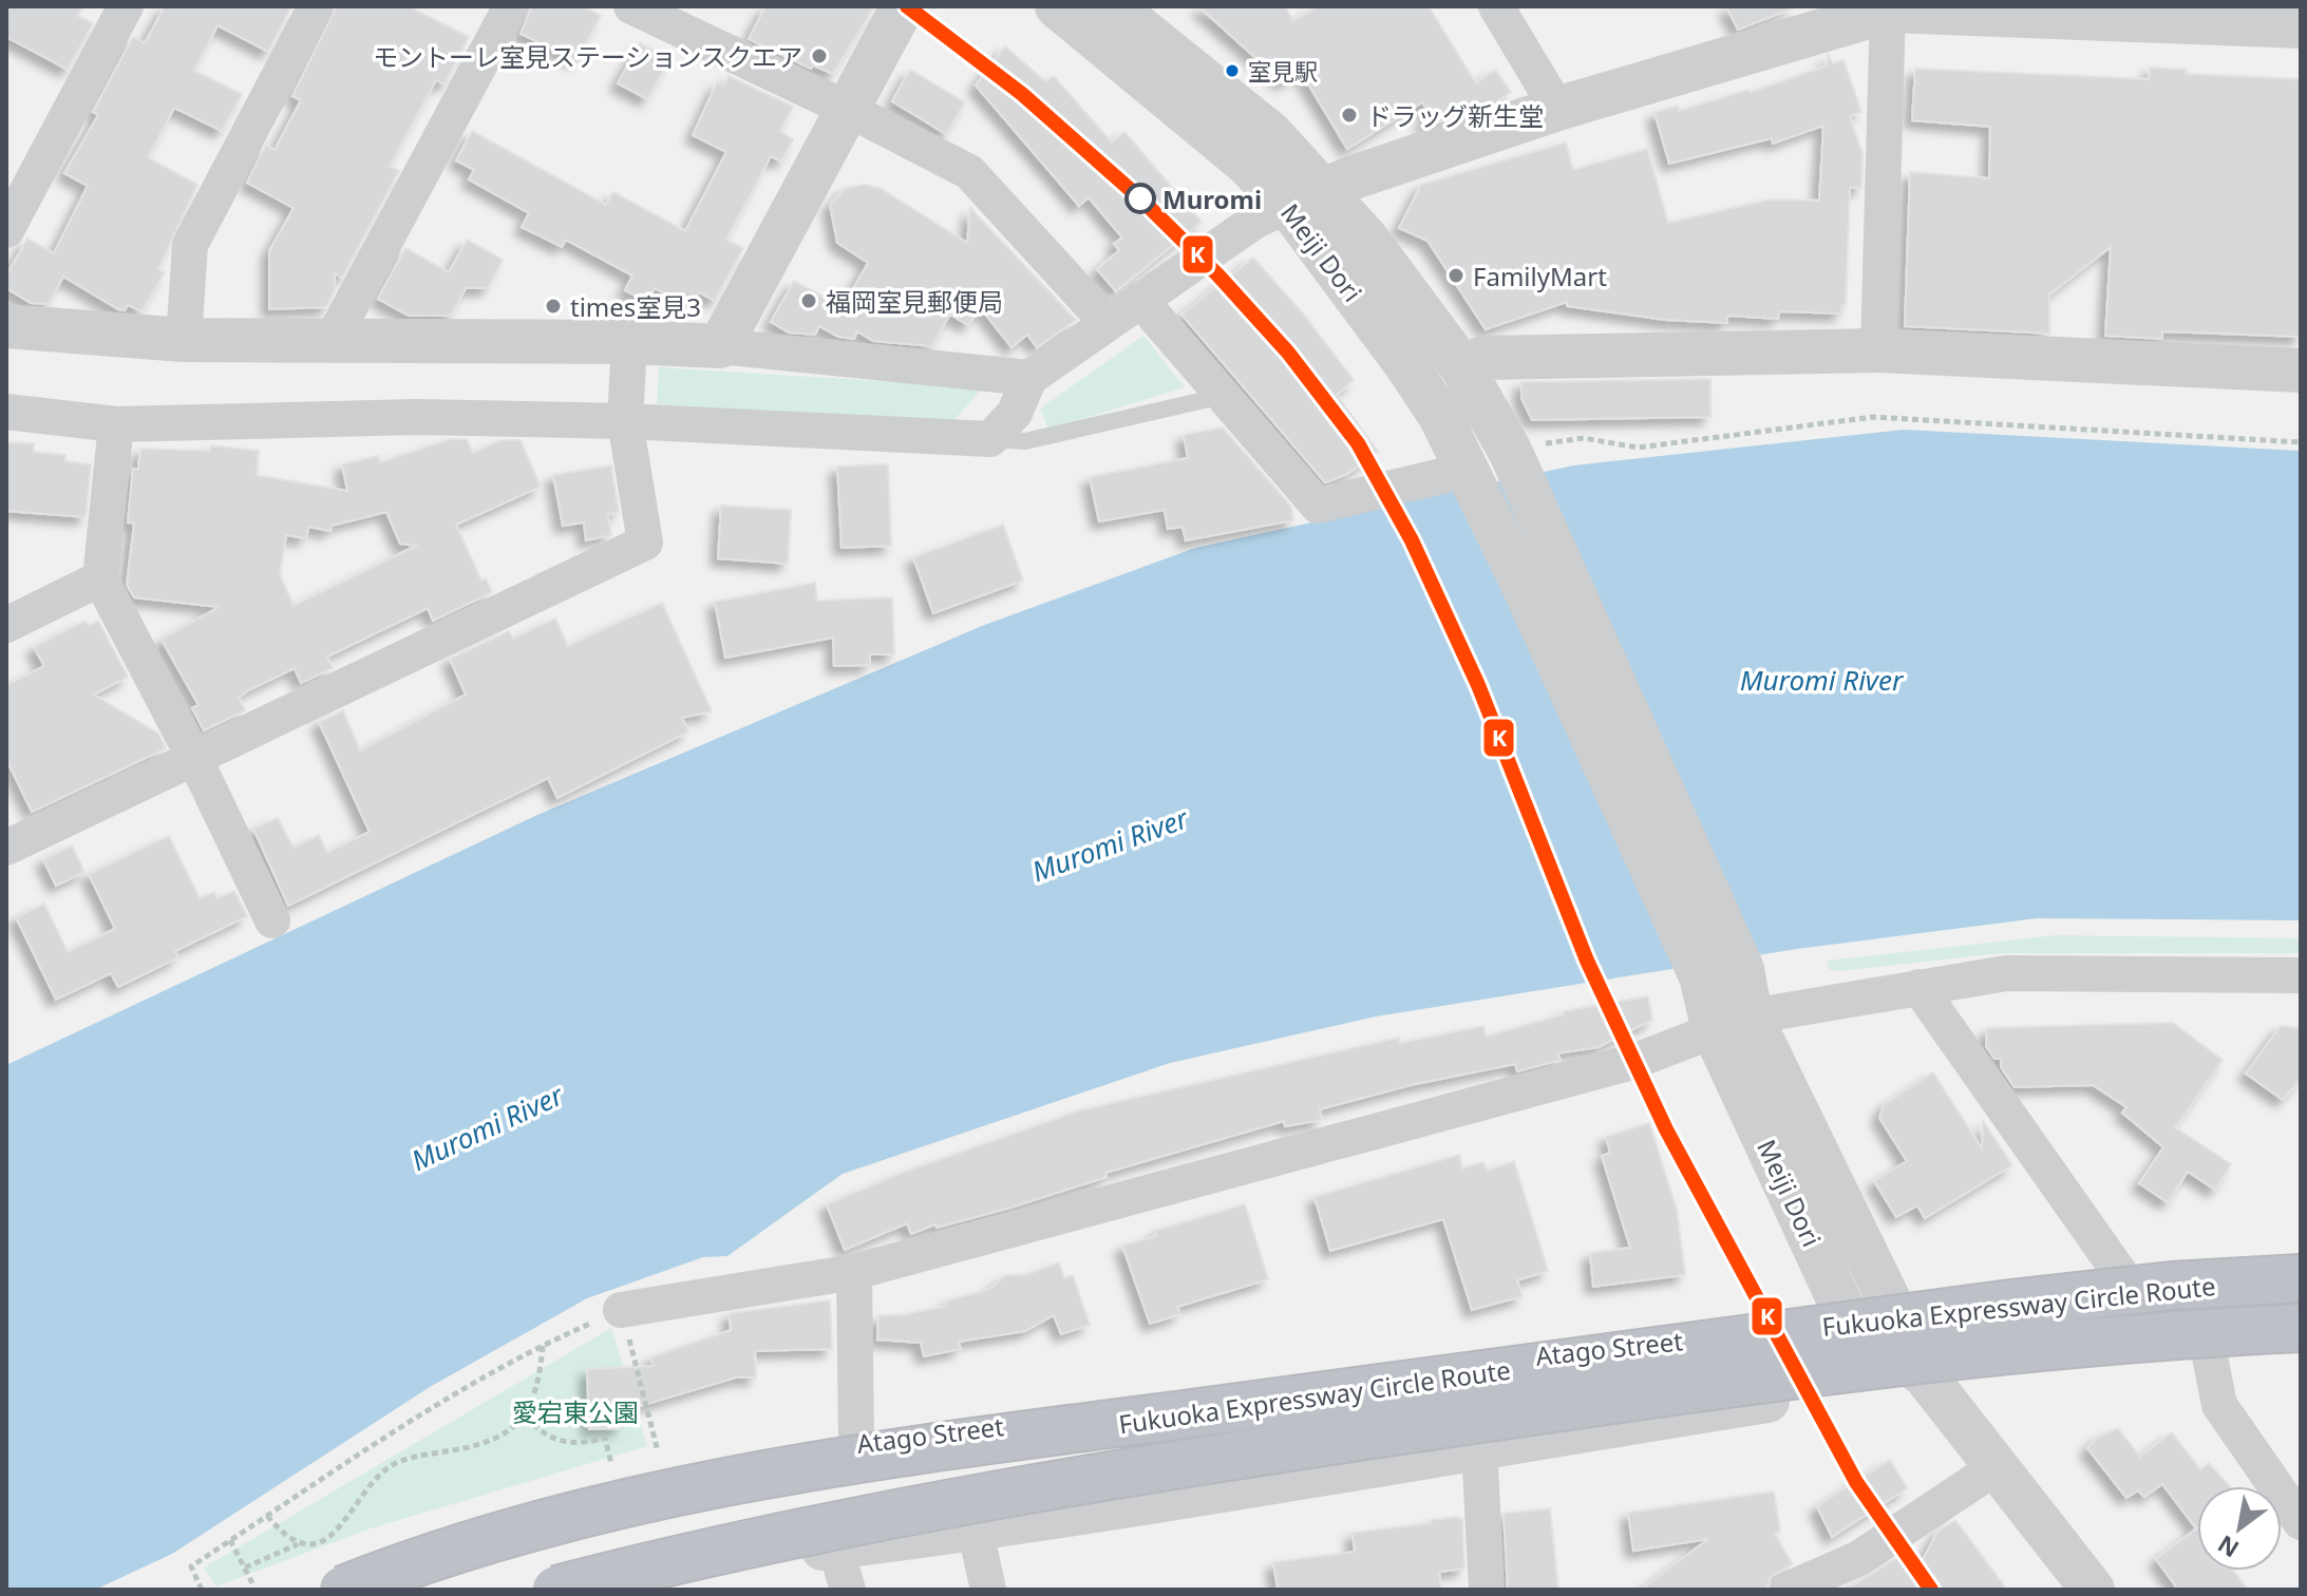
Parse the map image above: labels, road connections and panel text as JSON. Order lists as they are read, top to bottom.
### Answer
{
  "streets": {
    "highway": ["Fukuoka Expressway Circle Route"],
    "street": ["Meiji Dori", "Atago Street"]
  },
  "crossings": [
    ["Meiji Dori", "Atago Street"]
  ],
  "water": ["Muromi River"],
  "parks": ["愛宕東公園"],
  "places": [
    "モントーレ室見ステーションスクエア",
    "室見駅",
    "ドラッグ新生堂",
    "Muromi",
    "FamilyMart",
    "福岡室見郵便局",
    "times室見3"
  ],
  "lines": ["transit line K"],
  "north": "bottom left"
}
